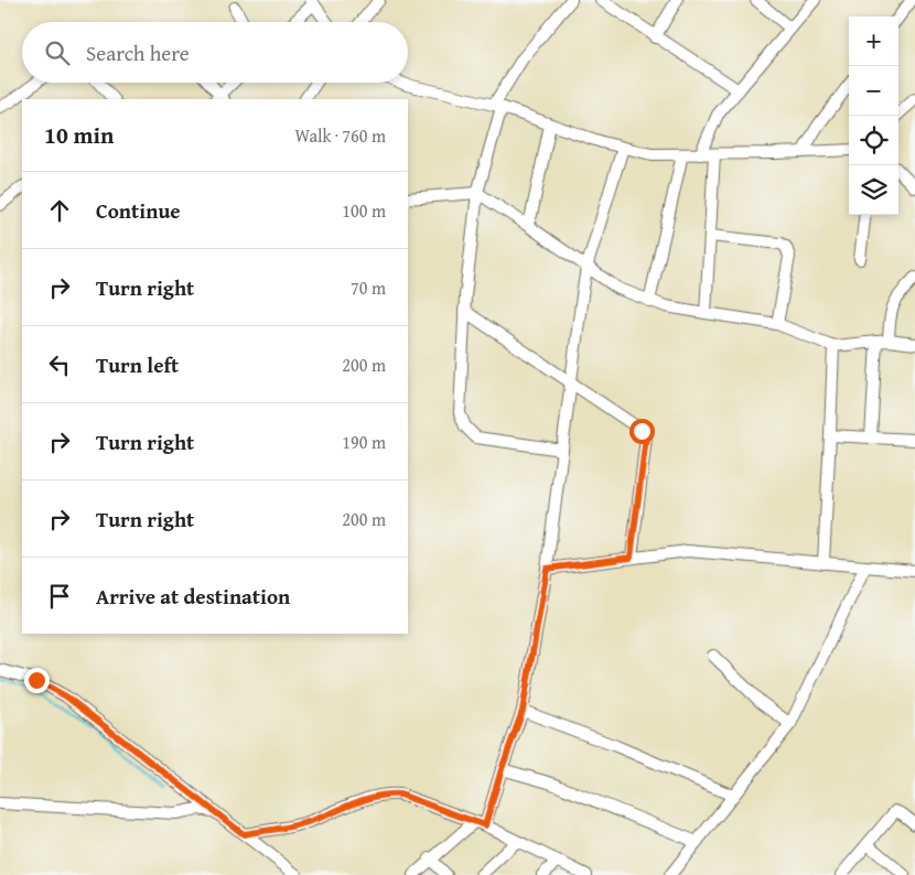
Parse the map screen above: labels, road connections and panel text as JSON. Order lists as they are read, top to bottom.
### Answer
{
  "page": {
    "map_buttons": ["+", "−"],
    "search": "Search here",
    "heading": ["10 min", "Walk · 760 m"],
    "list": [
      ["Continue", "100 m"],
      ["Turn right", "70 m"],
      ["Turn left", "200 m"],
      ["Turn right", "190 m"],
      ["Turn right", "200 m"],
      "Arrive at destination"
    ]
  }
}
